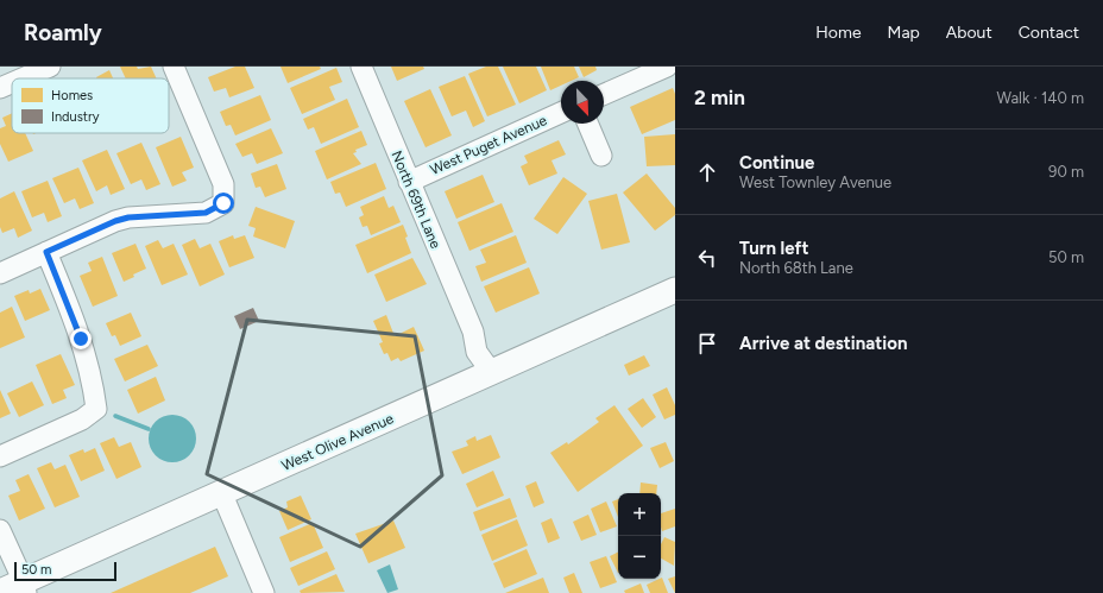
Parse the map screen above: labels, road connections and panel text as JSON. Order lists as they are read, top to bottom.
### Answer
{
  "streets": {
    "main road": ["West Olive Avenue"],
    "street": ["West Puget Avenue", "North 69th Lane"]
  },
  "crossings": [
    ["West Puget Avenue", "North 69th Lane"],
    ["North 69th Lane", "West Olive Avenue"]
  ],
  "legend": ["Homes", "Industry"],
  "scale_bar": "50 m",
  "north": "bottom right",
  "page": {
    "header": "Roamly",
    "nav": [
      "Home",
      "Map",
      "About",
      "Contact"
    ],
    "heading": ["2 min", "Walk · 140 m"],
    "list": [
      ["Continue", "West Townley Avenue", "90 m"],
      ["Turn left", "North 68th Lane", "50 m"],
      "Arrive at destination"
    ],
    "map_buttons": ["+", "−"],
    "scale": "50 m"
  }
}
